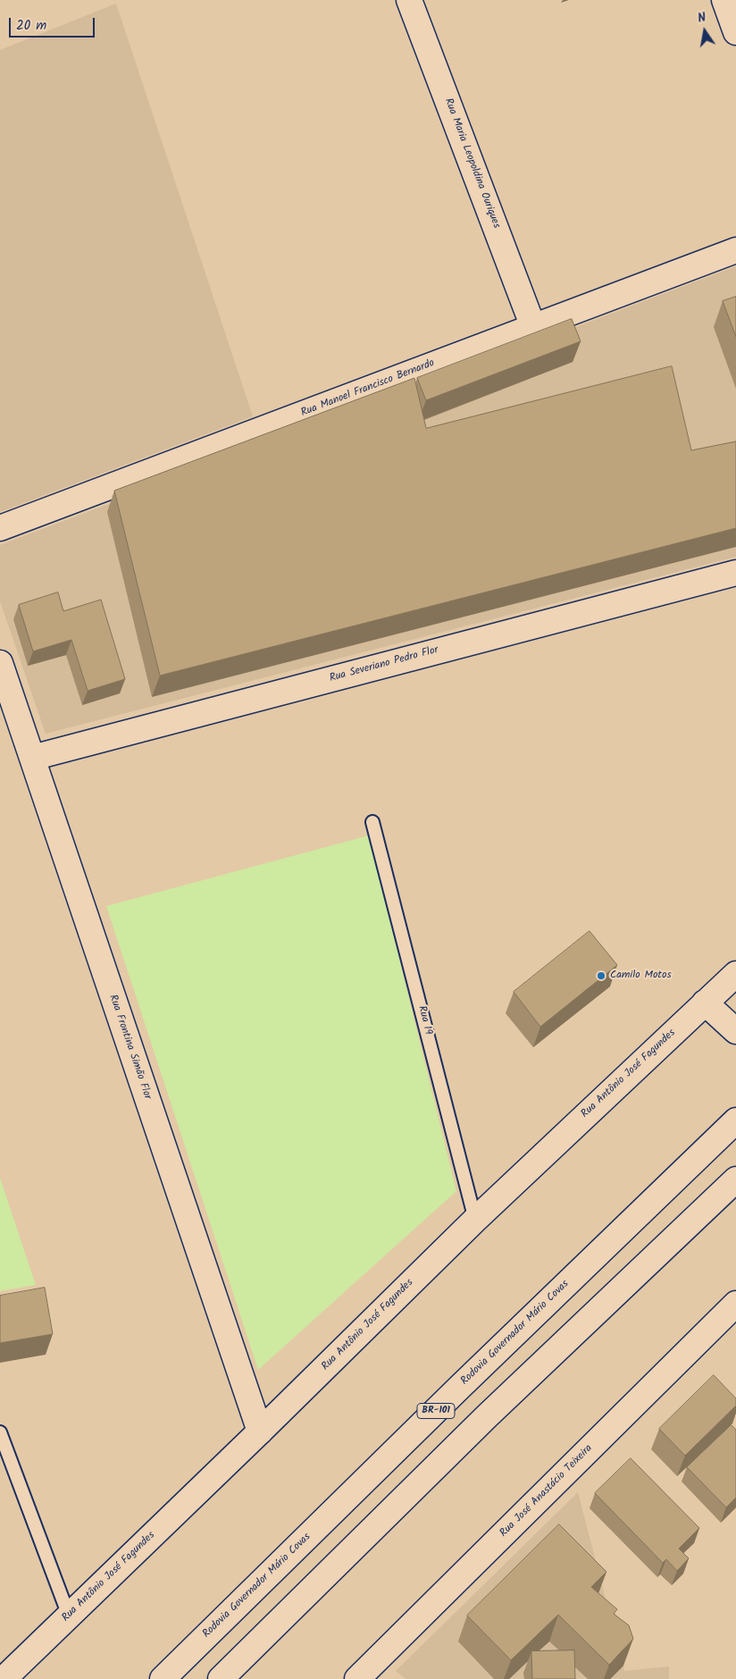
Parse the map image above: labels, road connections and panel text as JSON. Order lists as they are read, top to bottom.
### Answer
{
  "streets": {
    "main road": [
      "Rua Maria Leopoldina Ouriques",
      "Rua Manoel Francisco Bernardo",
      "Rua Severiano Pedro Flor",
      "Rua Frontina Simão Flor",
      "Rua Antônio José Fagundes",
      "Rodovia Governador Mário Covas",
      "BR-101",
      "Rua José Anastácio Teixeira"
    ],
    "lane": ["Rua 19"]
  },
  "crossings": [
    ["Rua Maria Leopoldina Ouriques", "Rua Manoel Francisco Bernardo"],
    ["Rua Severiano Pedro Flor", "Rua Frontina Simão Flor"],
    ["Rua 19", "Rua Antônio José Fagundes"],
    ["Rua Frontina Simão Flor", "Rua Antônio José Fagundes"]
  ],
  "places": ["Camilo Motos"],
  "scale_bar": "20 m",
  "north": "top"
}
